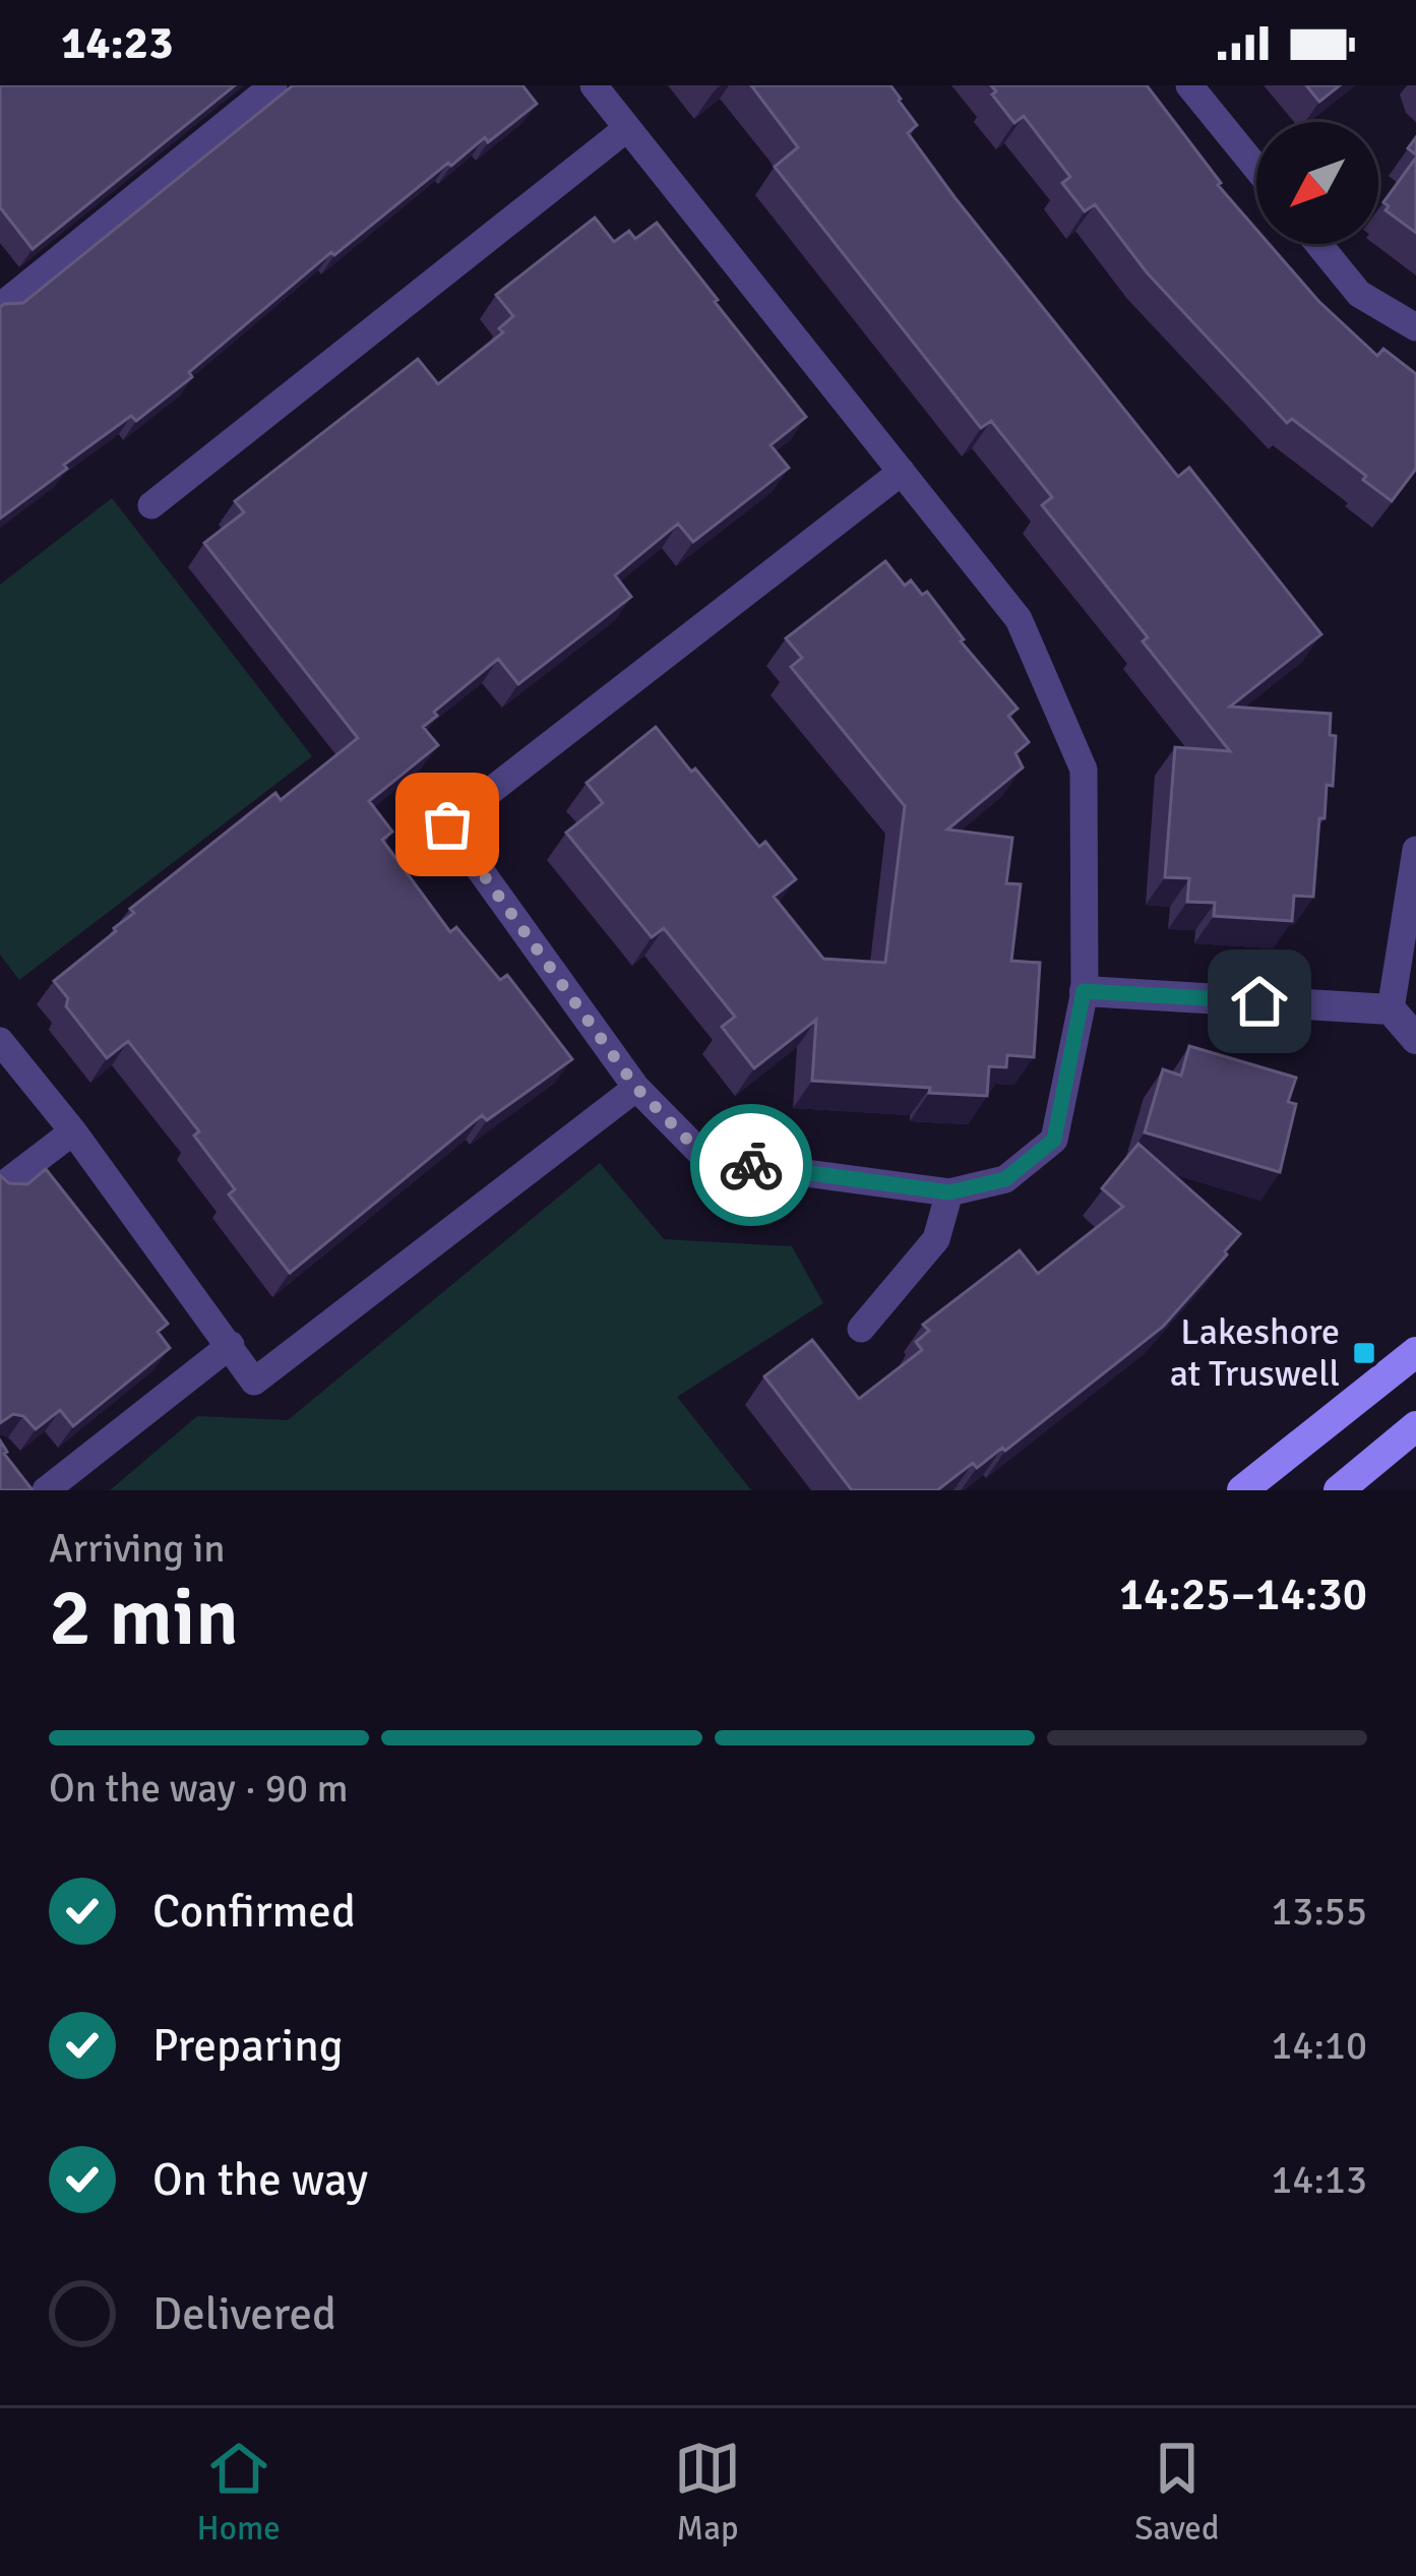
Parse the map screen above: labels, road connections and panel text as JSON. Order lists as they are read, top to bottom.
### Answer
{
  "places": {
    "transit": ["Lakeshore at Truswell"]
  },
  "north": "bottom left",
  "page": {
    "status": "14:23",
    "heading": ["2 min", "Arriving in", "14:25–14:30"],
    "bar": "On the way · 90 m",
    "list": [
      ["Confirmed", "13:55"],
      ["Preparing", "14:10"],
      ["On the way", "14:13"],
      "Delivered"
    ],
    "tabs": ["Home", "Map", "Saved"]
  }
}
